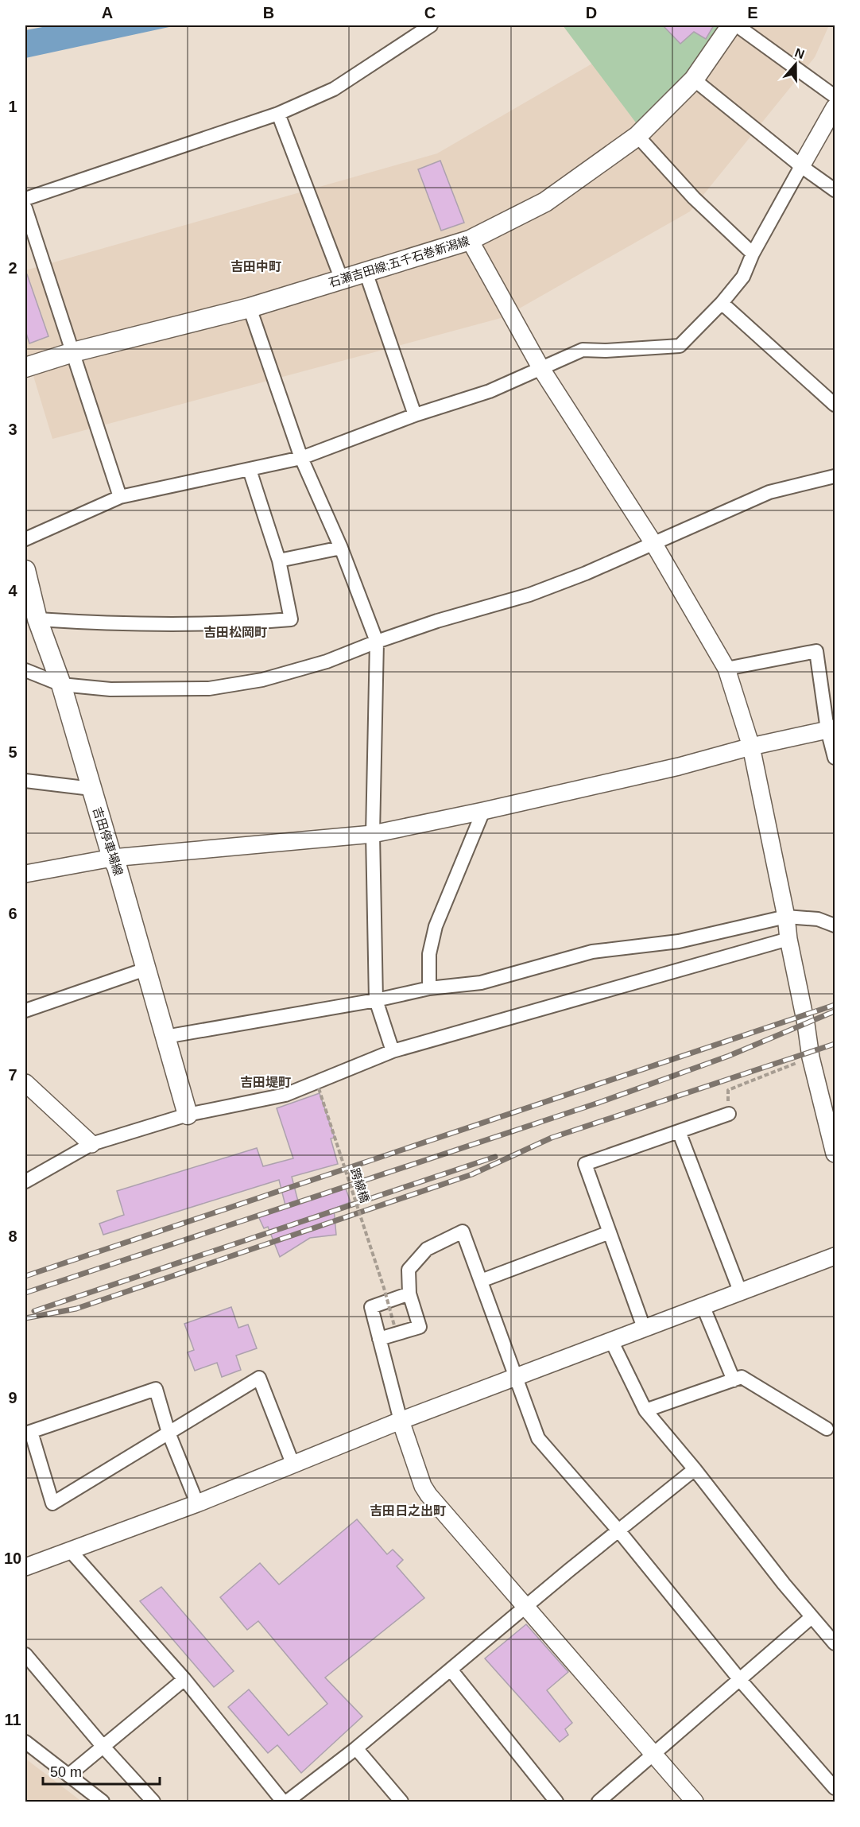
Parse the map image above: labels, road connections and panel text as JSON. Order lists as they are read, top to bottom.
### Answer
{
  "streets": {
    "main road": ["石瀬吉田線;五千石巻新潟線", "吉田停車場線"],
    "path": ["跨線橋"]
  },
  "districts": [
    "吉田中町",
    "吉田松岡町",
    "吉田堤町",
    "吉田日之出町"
  ],
  "scale_bar": "50 m",
  "north": "top",
  "grid": {
    "columns": [
      "A",
      "B",
      "C",
      "D",
      "E"
    ],
    "rows": [
      "1",
      "2",
      "3",
      "4",
      "5",
      "6",
      "7",
      "8",
      "9",
      "10",
      "11"
    ]
  }
}
